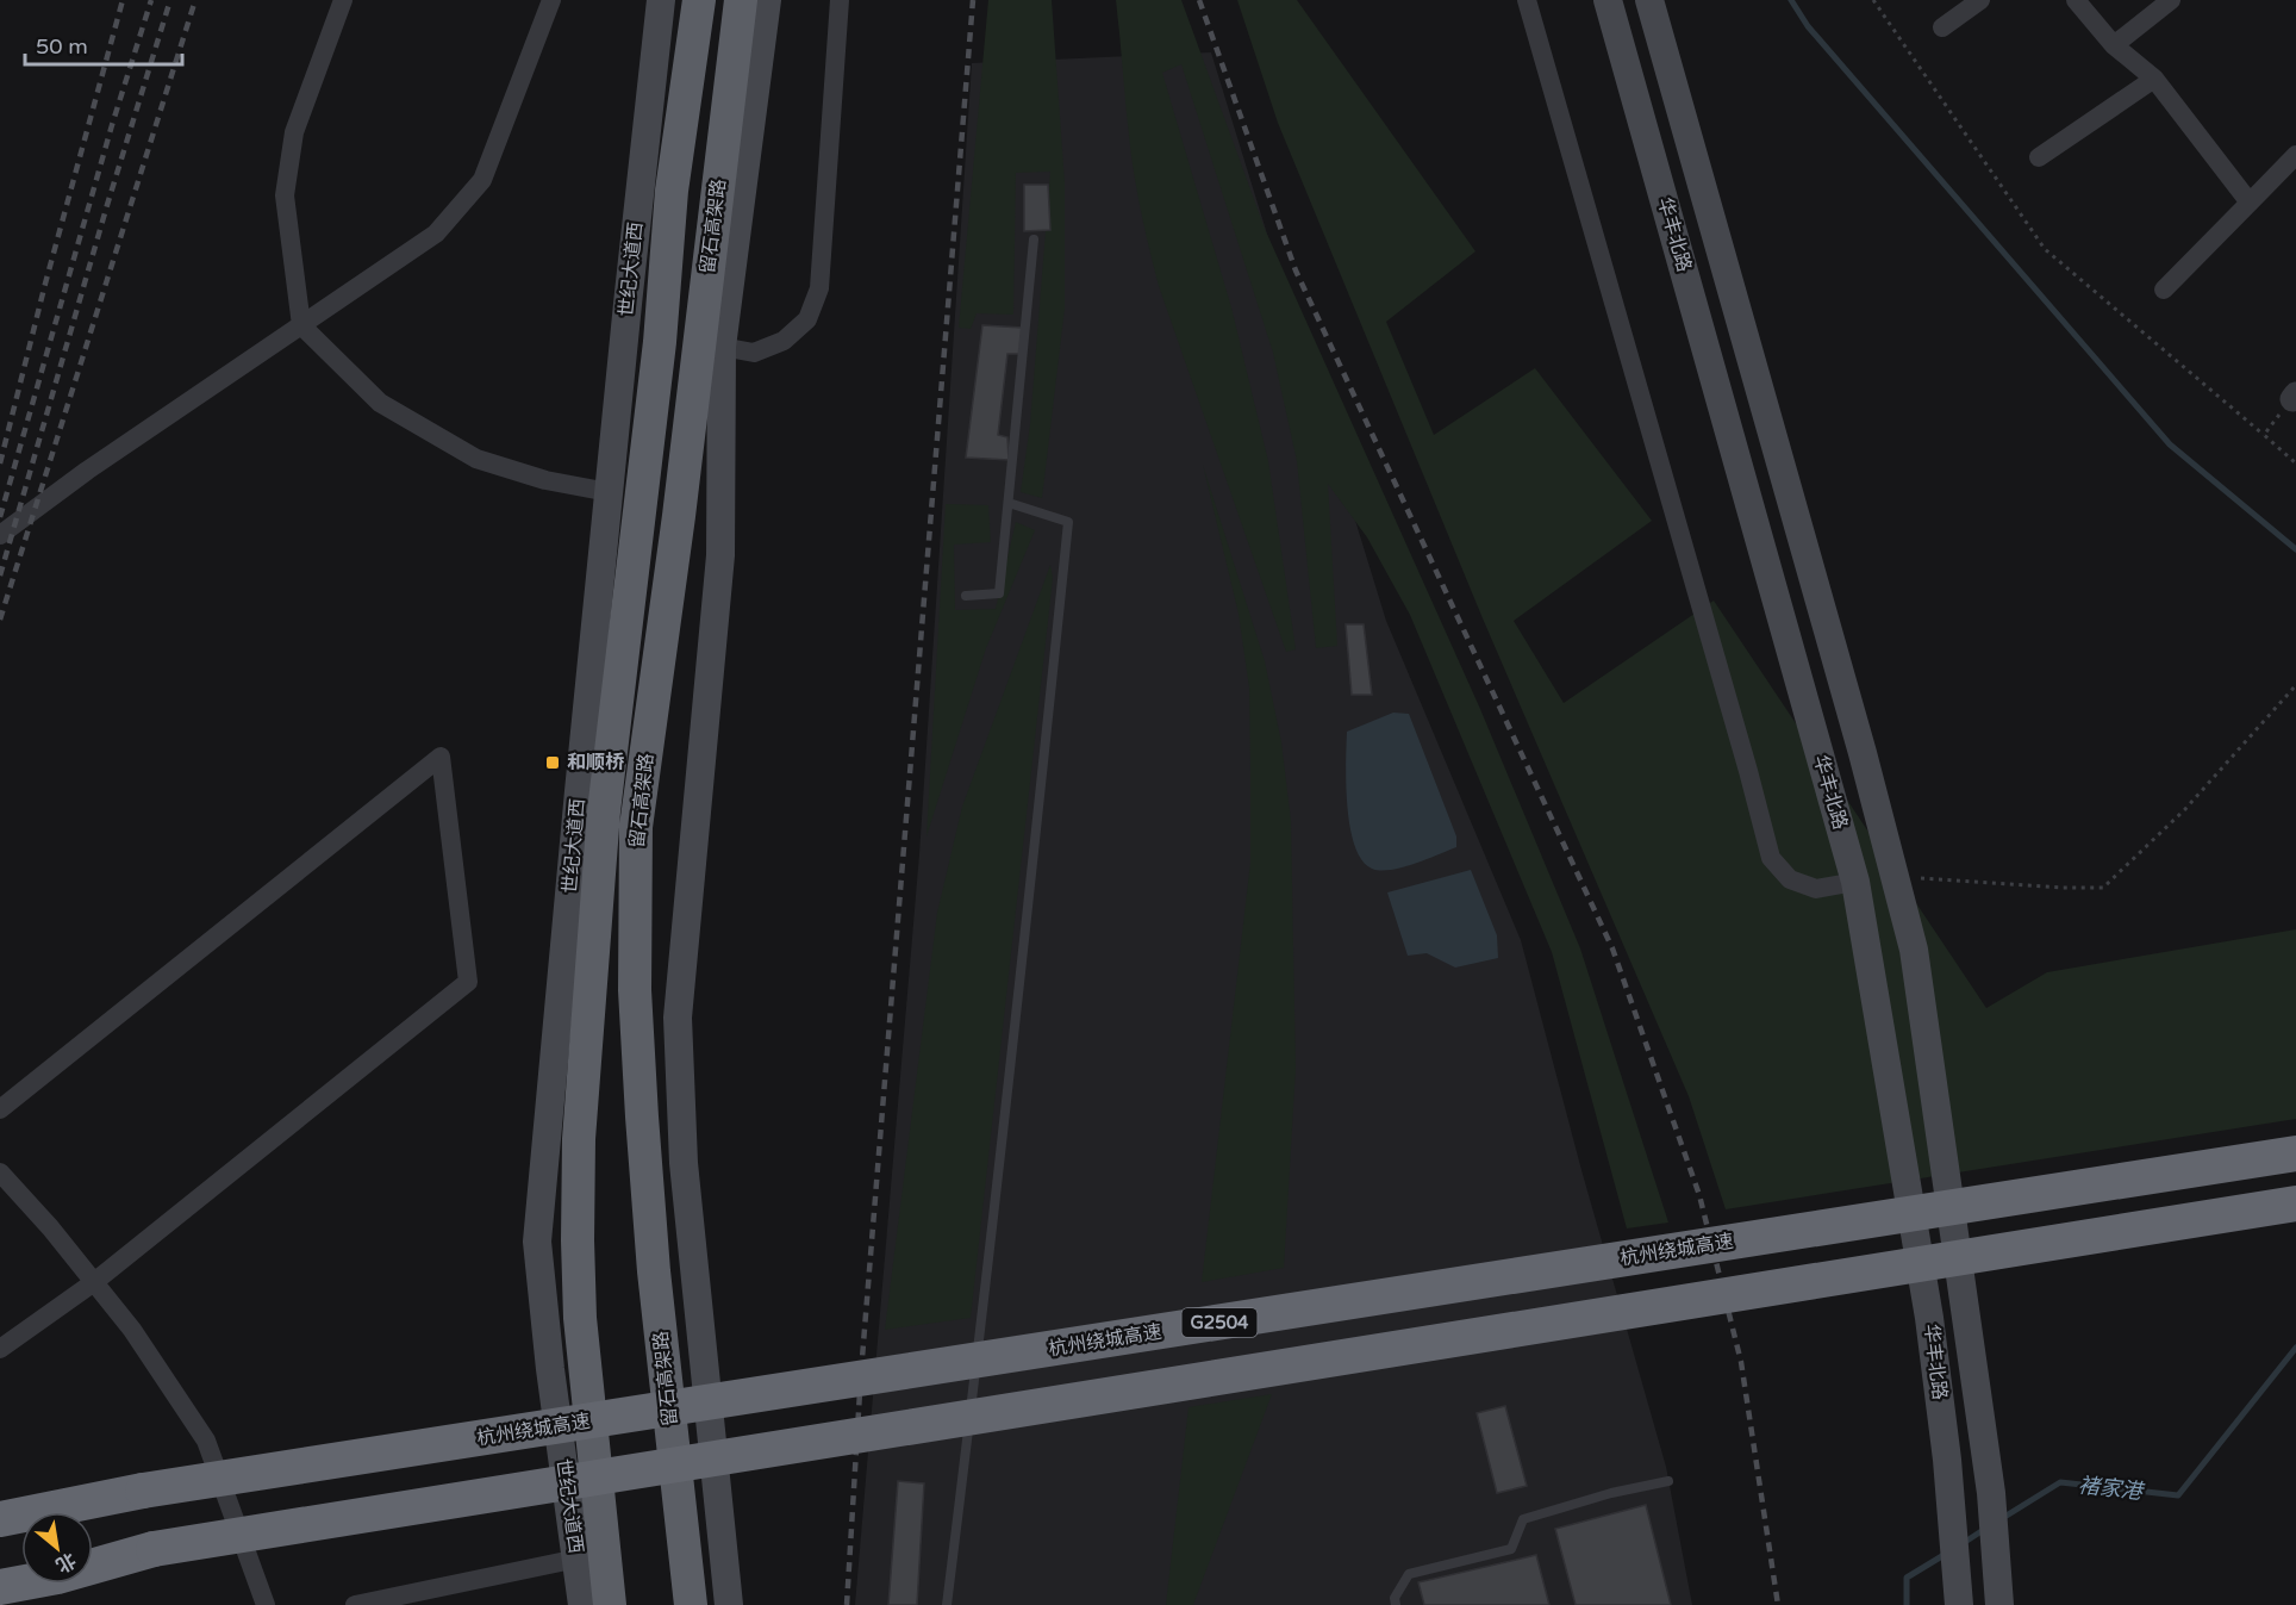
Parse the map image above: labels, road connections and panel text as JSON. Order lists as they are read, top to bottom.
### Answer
{
  "streets": {
    "highway": ["留石高架路", "杭州绕城高速", "G2504"],
    "main road": ["华丰北路", "世纪大道西"]
  },
  "water": ["褚家港"],
  "places": {
    "transit": ["和顺桥"]
  },
  "scale_bar": "50 m",
  "north": "bottom right"
}
